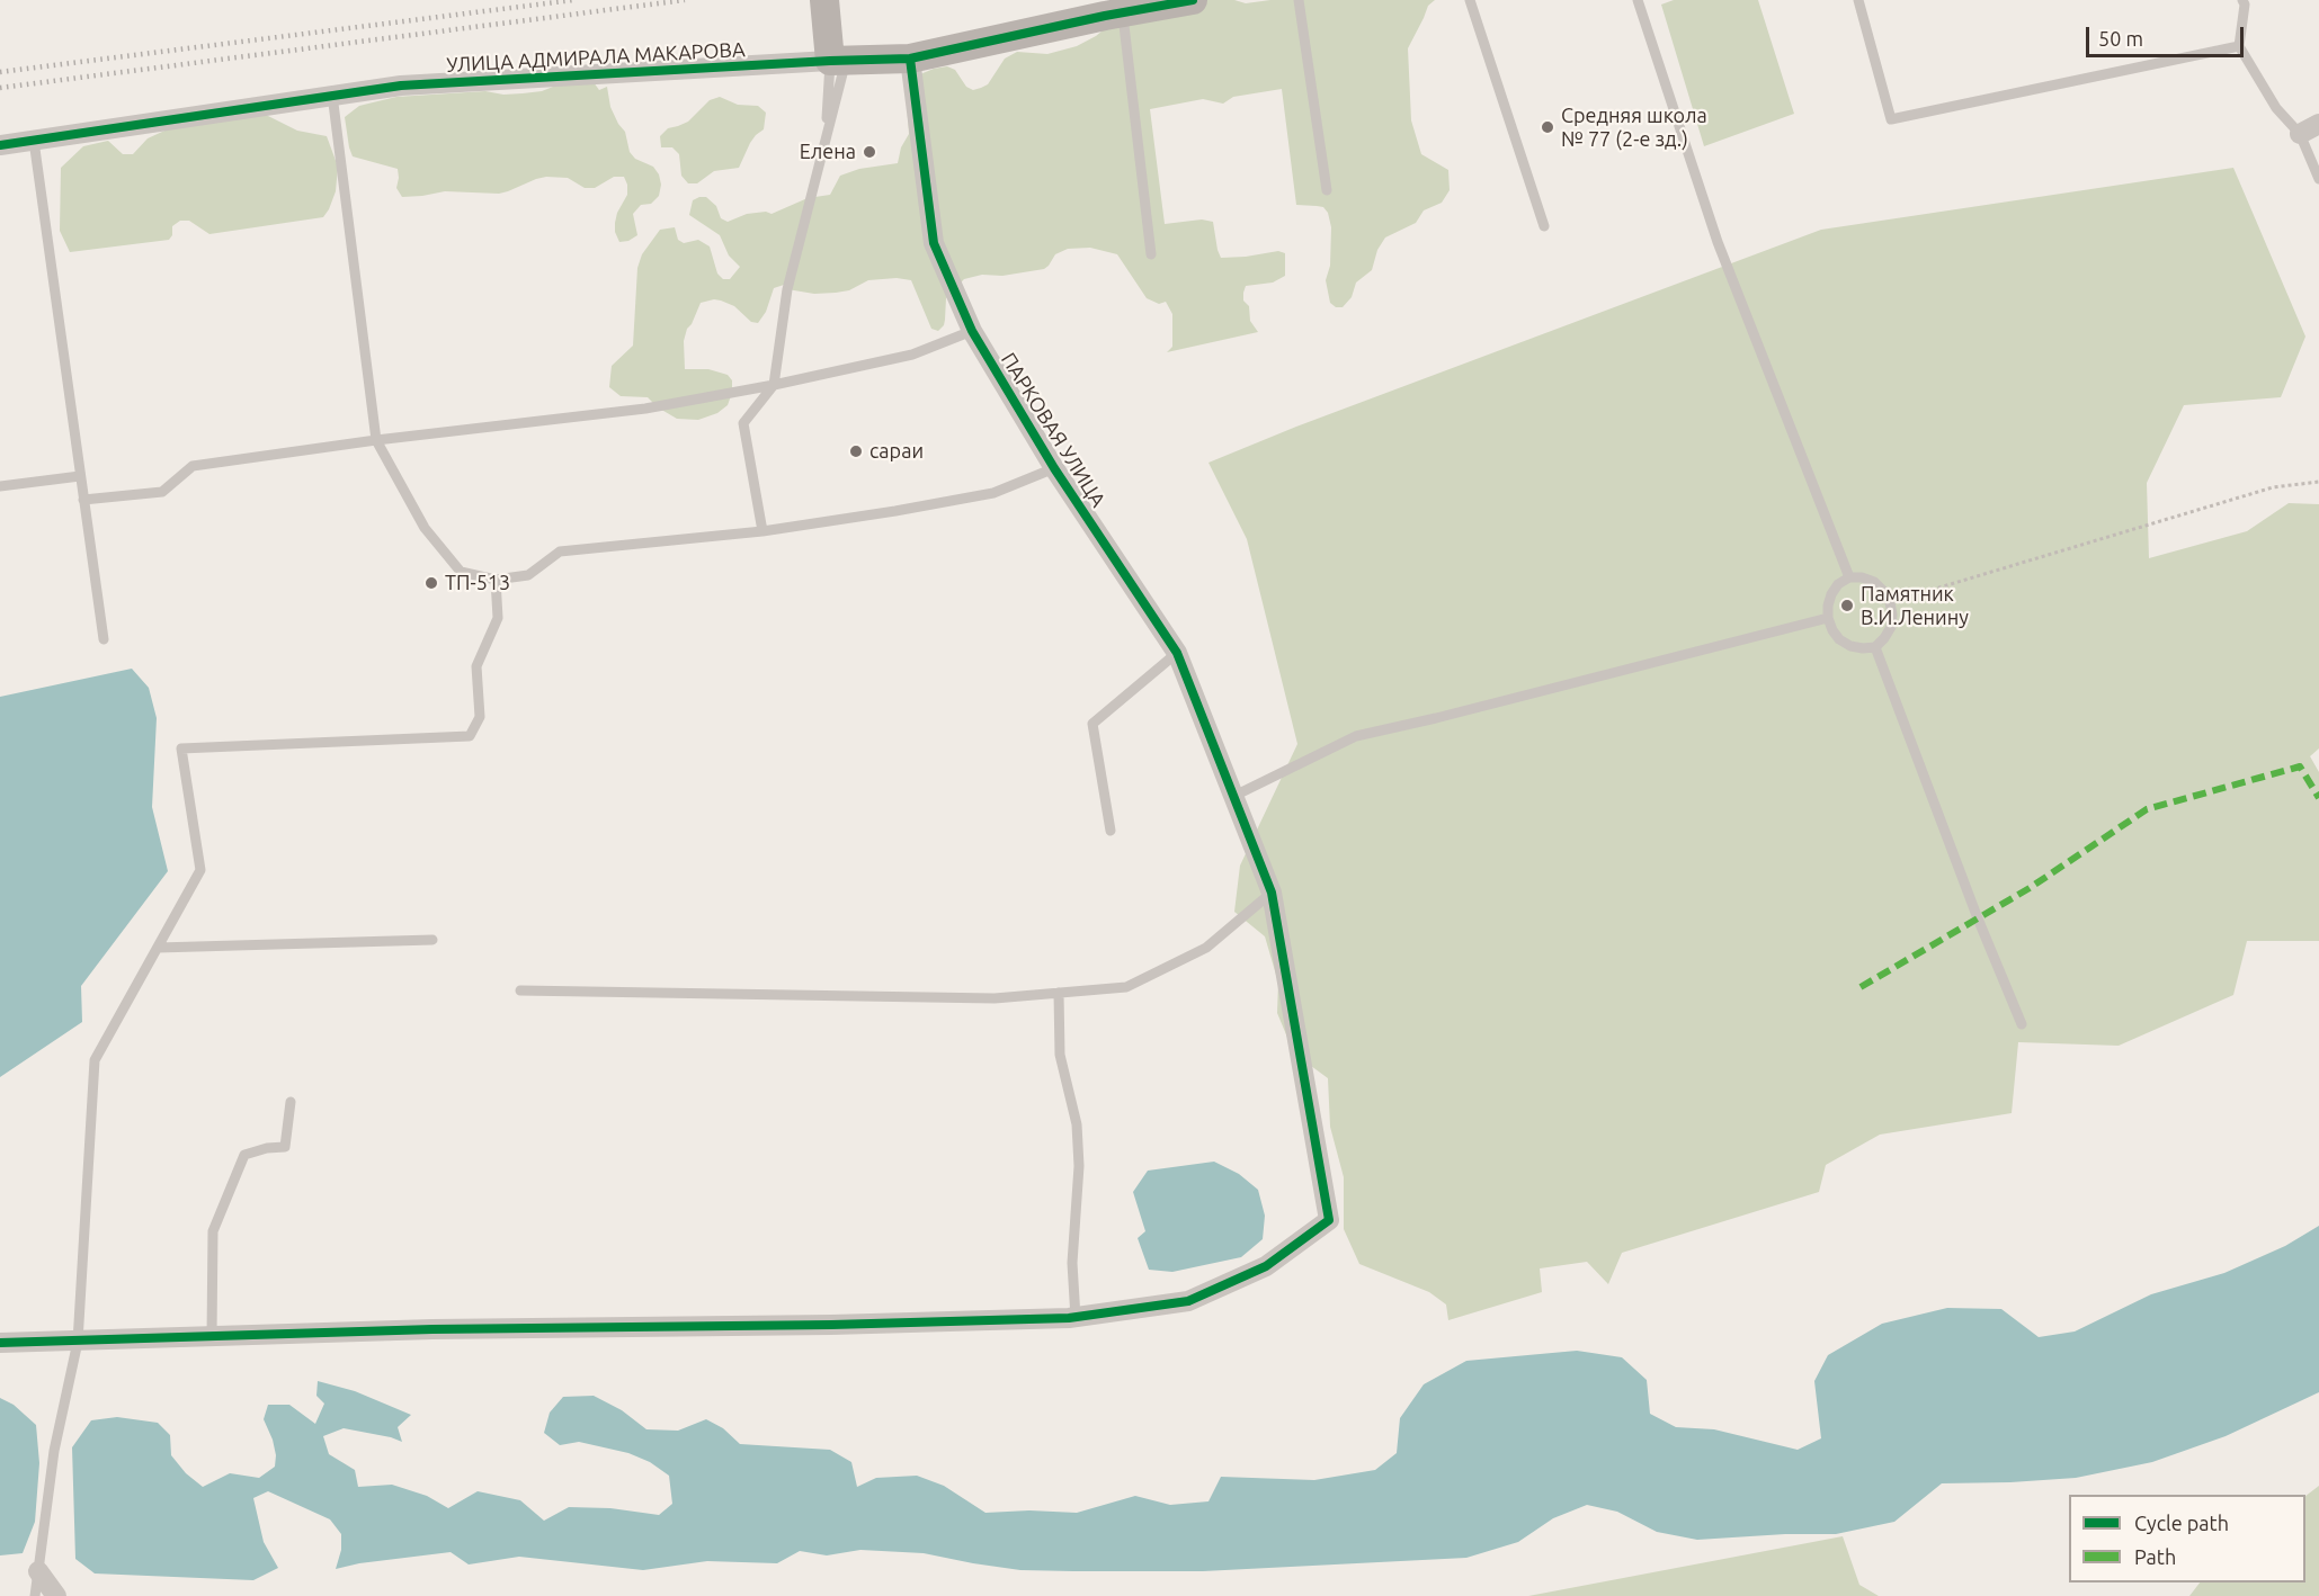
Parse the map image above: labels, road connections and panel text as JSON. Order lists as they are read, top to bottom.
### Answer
{
  "streets": {
    "street": ["УЛИЦА АДМИРАЛА МАКАРОВА", "ПАРКОВАЯ УЛИЦА"]
  },
  "crossings": [
    ["УЛИЦА АДМИРАЛА МАКАРОВА", "ПАРКОВАЯ УЛИЦА"]
  ],
  "places": [
    "Средняя школа № 77 (2-е зд.)",
    "Елена",
    "сараи",
    "ТП-513",
    "Памятник В.И.Ленину"
  ],
  "legend": ["Cycle path", "Path"],
  "scale_bar": "50 m"
}
